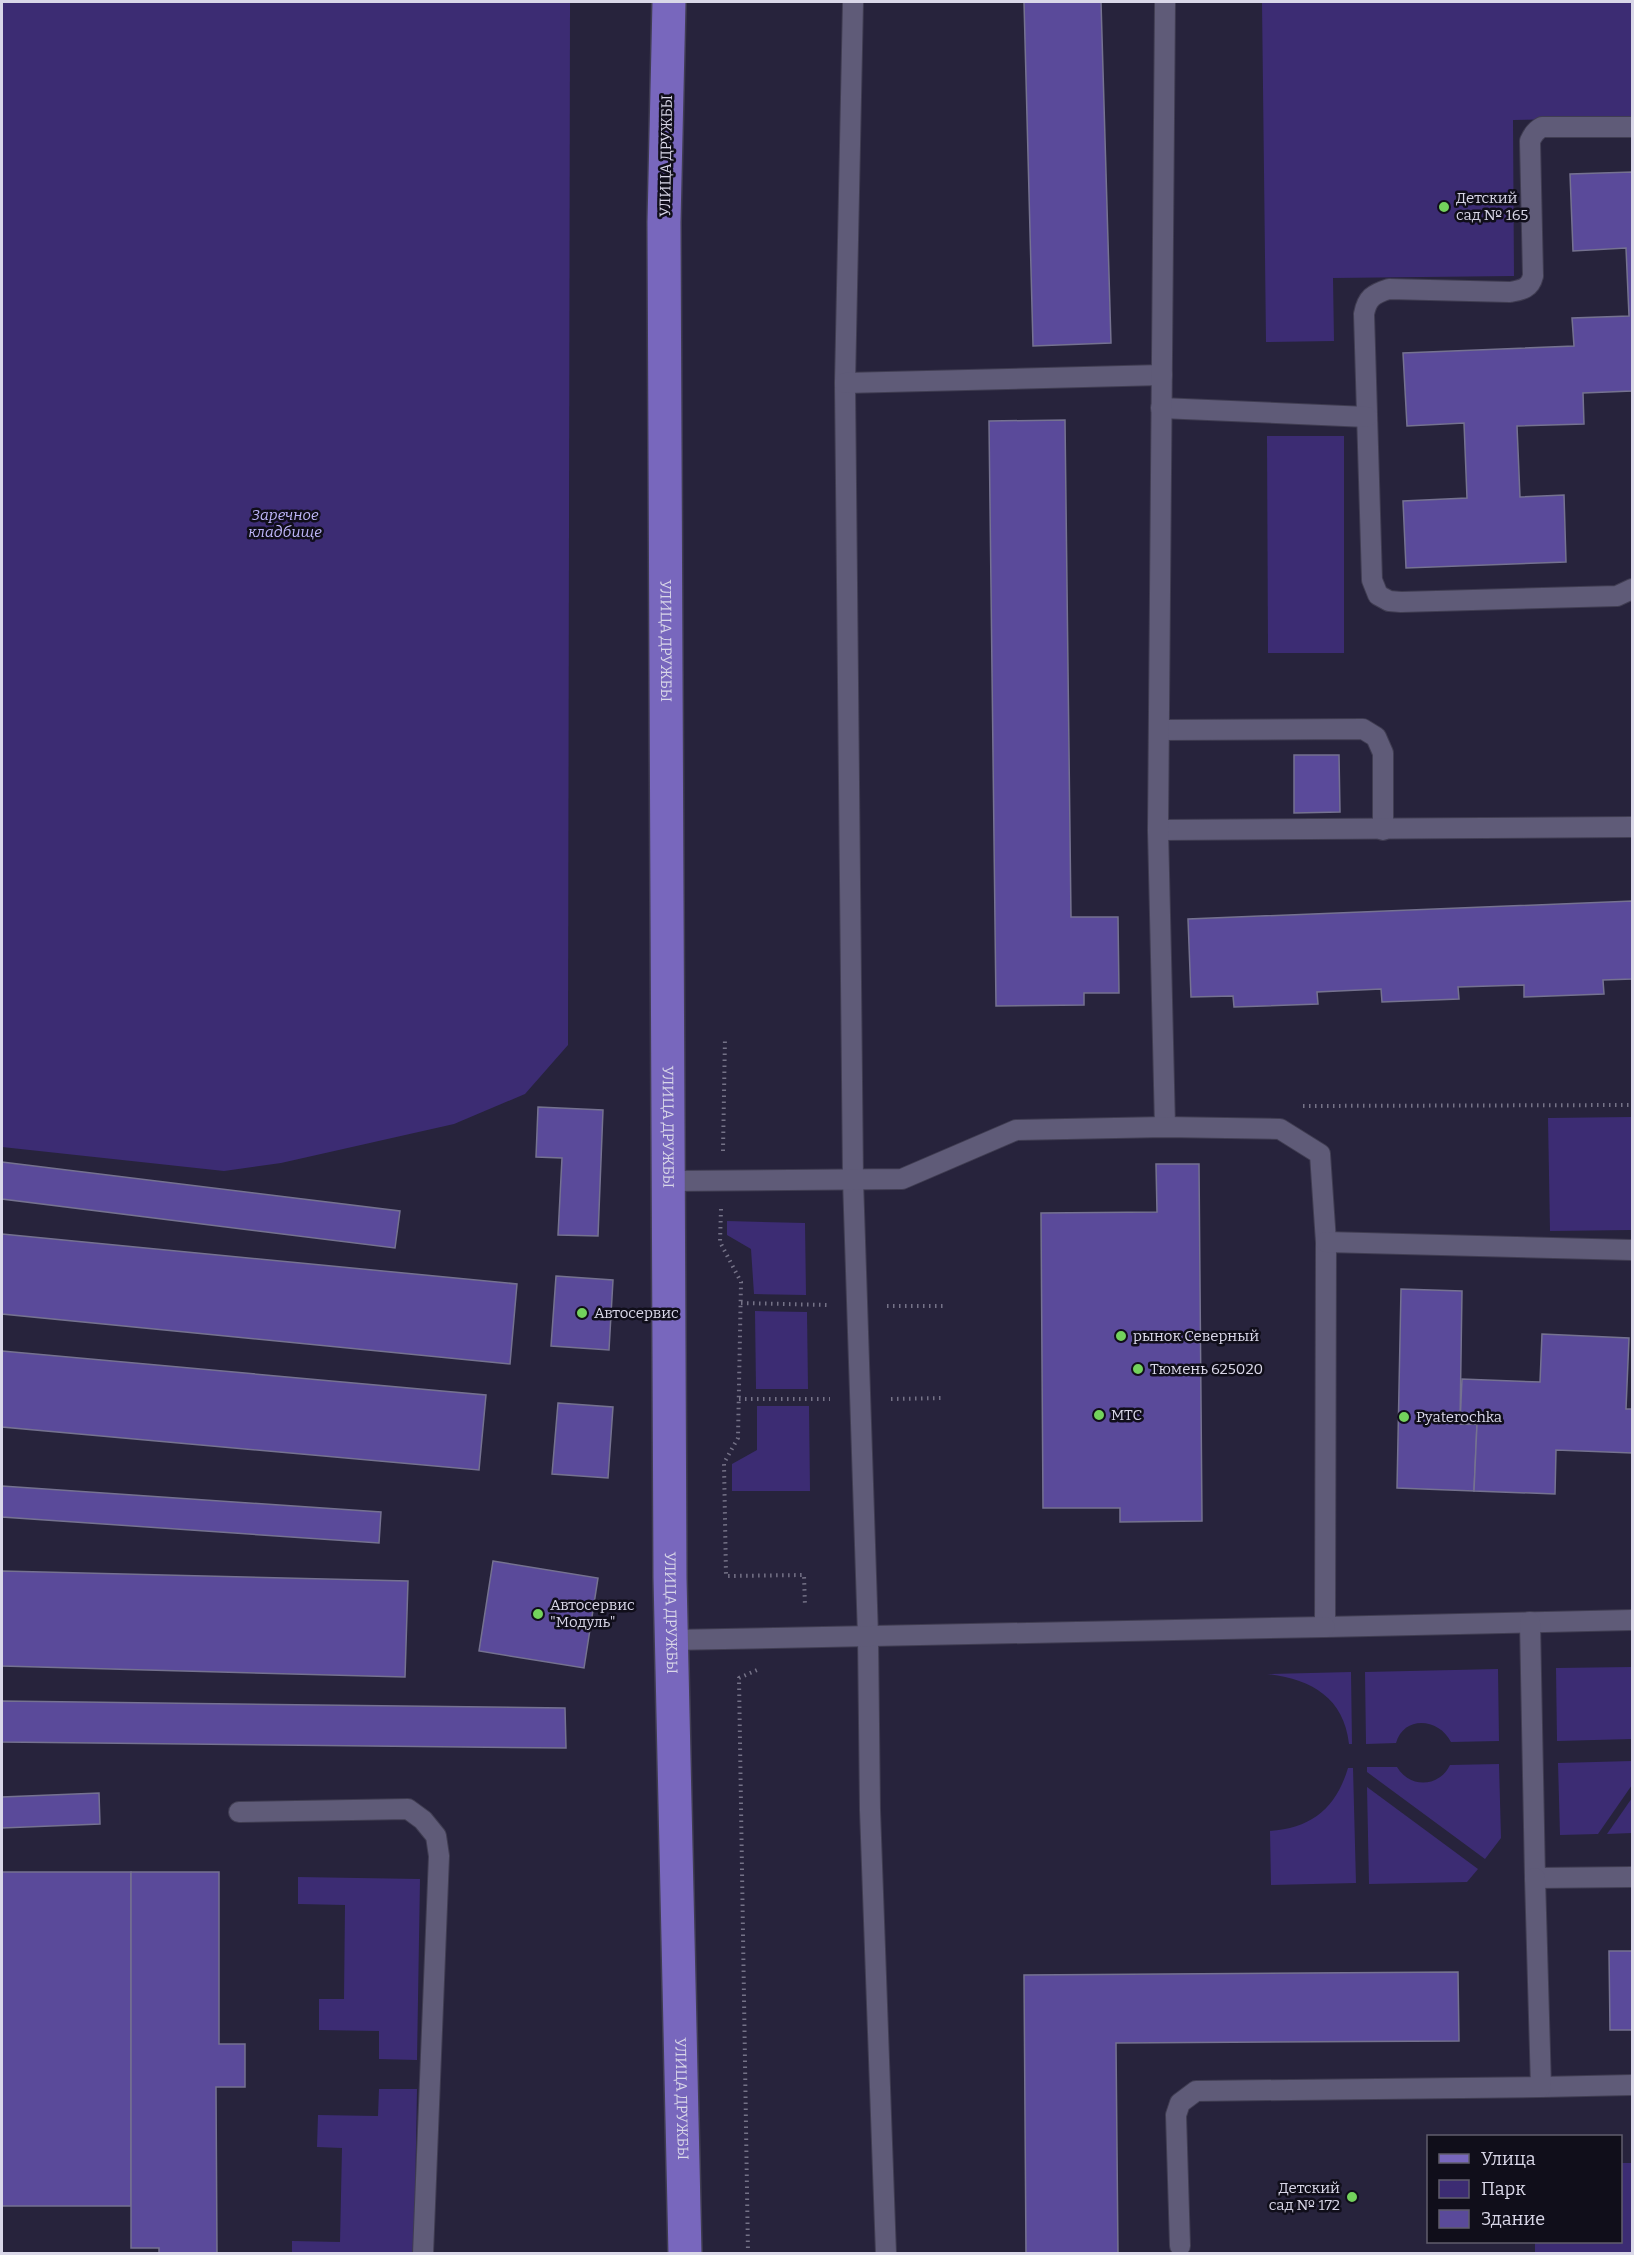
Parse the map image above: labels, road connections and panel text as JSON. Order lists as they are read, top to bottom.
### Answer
{
  "streets": {
    "main road": ["УЛИЦА ДРУЖБЫ"]
  },
  "parks": ["Заречное кладбище"],
  "places": [
    "Детский сад № 165",
    "Автосервис",
    "рынок Северный",
    "Тюмень 625020",
    "МТС",
    "Pyaterochka",
    "Автосервис \"Модуль\"",
    "Детский сад № 172"
  ],
  "legend": ["Улица", "Парк", "Здание"]
}
